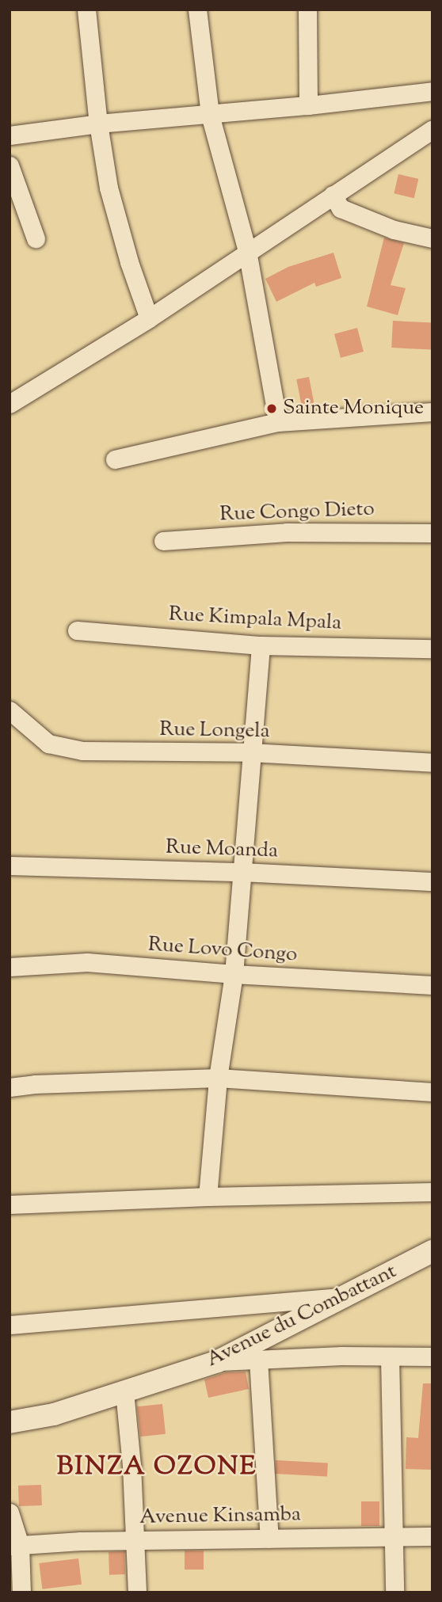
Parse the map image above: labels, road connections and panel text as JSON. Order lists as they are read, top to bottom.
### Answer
{
  "streets": {
    "street": [
      "Rue Congo Dieto",
      "Rue Kimpala Mpala",
      "Rue Longela",
      "Rue Moanda",
      "Rue Lovo Congo",
      "Avenue du Combattant",
      "Avenue Kinsamba"
    ]
  },
  "districts": ["BINZA OZONE"],
  "places": ["Sainte Monique"]
}
